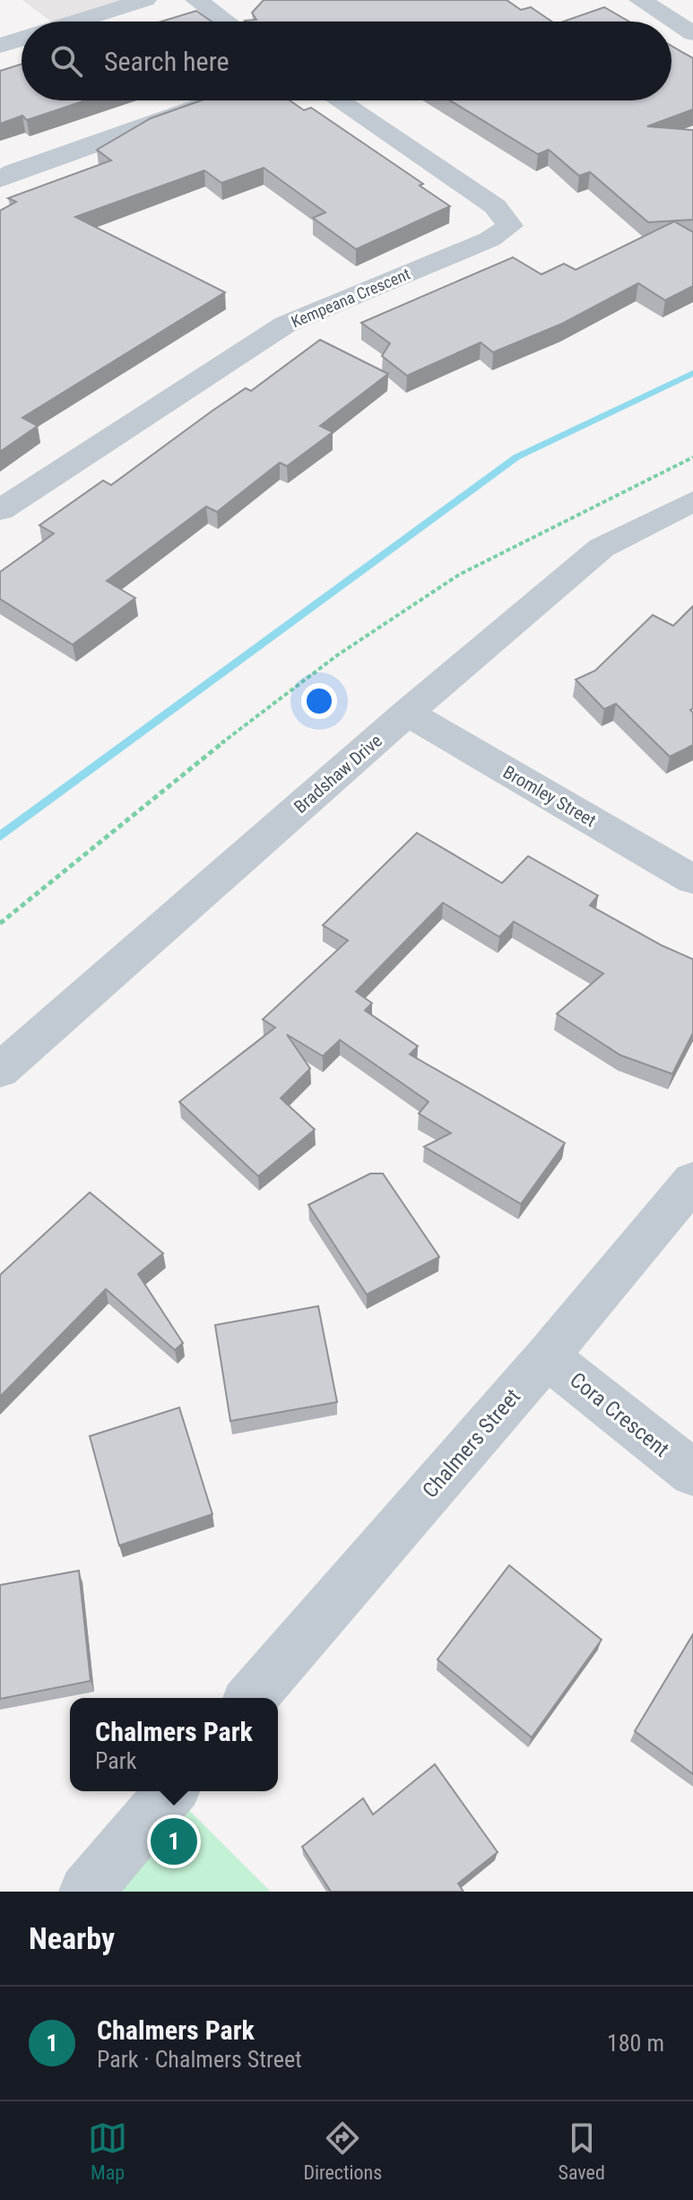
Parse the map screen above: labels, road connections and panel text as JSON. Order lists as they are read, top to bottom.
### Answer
{
  "streets": {
    "street": [
      "Kempeana Crescent",
      "Bradshaw Drive",
      "Bromley Street",
      "Cora Crescent",
      "Chalmers Street"
    ]
  },
  "crossings": [
    ["Bradshaw Drive", "Bromley Street"],
    ["Cora Crescent", "Chalmers Street"]
  ],
  "page": {
    "search": "Search here",
    "popup": ["Chalmers Park", "Park"],
    "pins": "1",
    "heading": "Nearby",
    "list": [
      {
        "mark": "1",
        "name": "Chalmers Park",
        "note": "Park · Chalmers Street",
        "value": "180 m"
      }
    ],
    "nav": ["Map", "Directions", "Saved"]
  }
}
